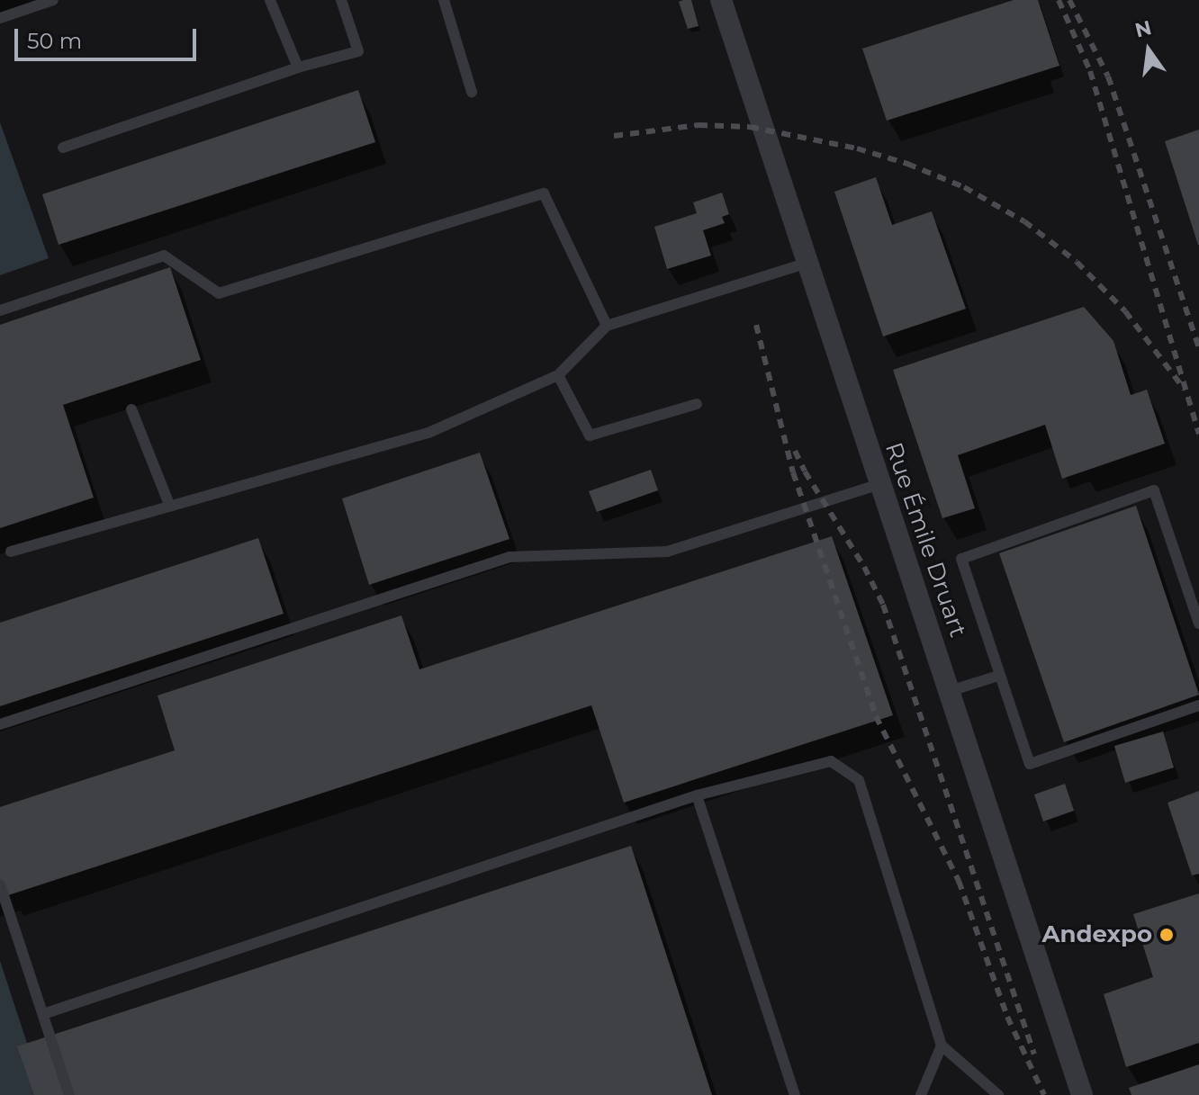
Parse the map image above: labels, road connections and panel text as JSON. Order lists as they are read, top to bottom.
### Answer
{
  "streets": {
    "street": ["Rue Émile Druart"]
  },
  "places": ["Andexpo"],
  "scale_bar": "50 m",
  "north": "top"
}
